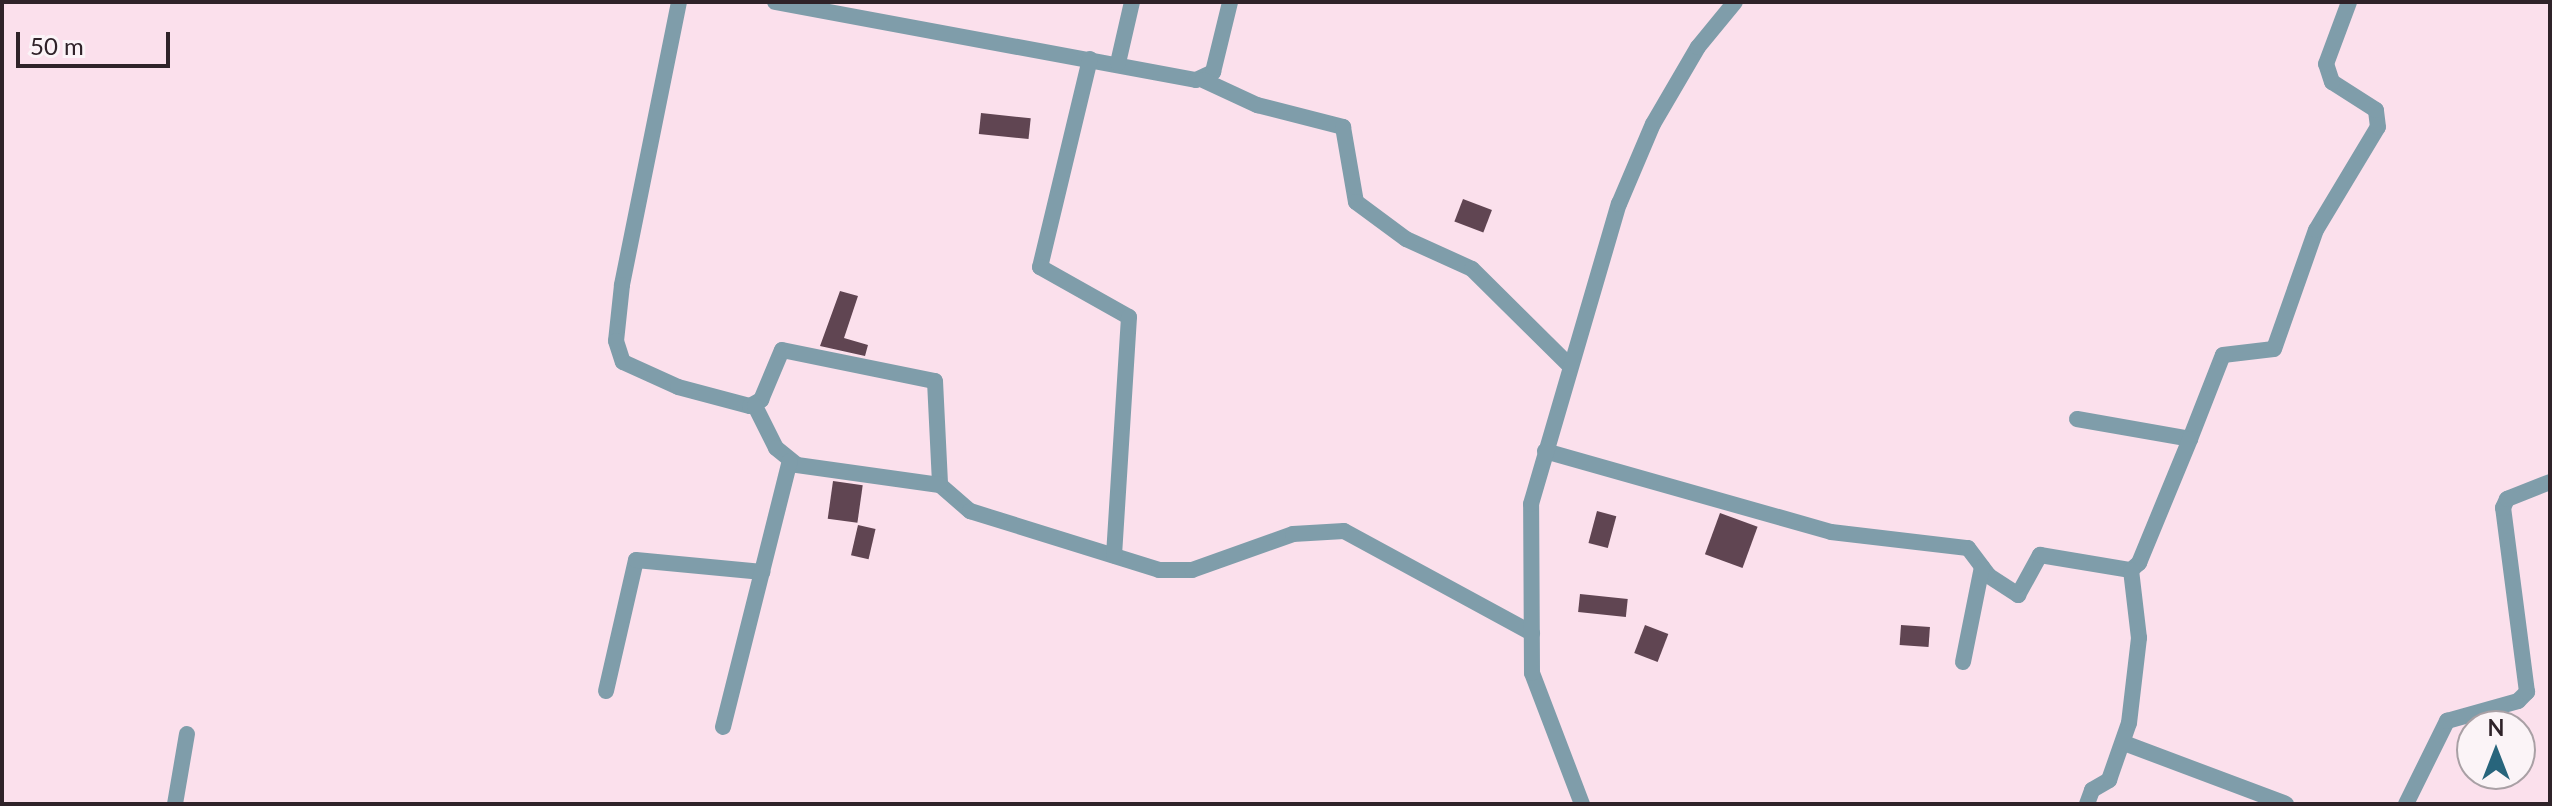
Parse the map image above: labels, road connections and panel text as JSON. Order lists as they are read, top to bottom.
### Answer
{
  "scale_bar": "50 m",
  "north": "top"
}
